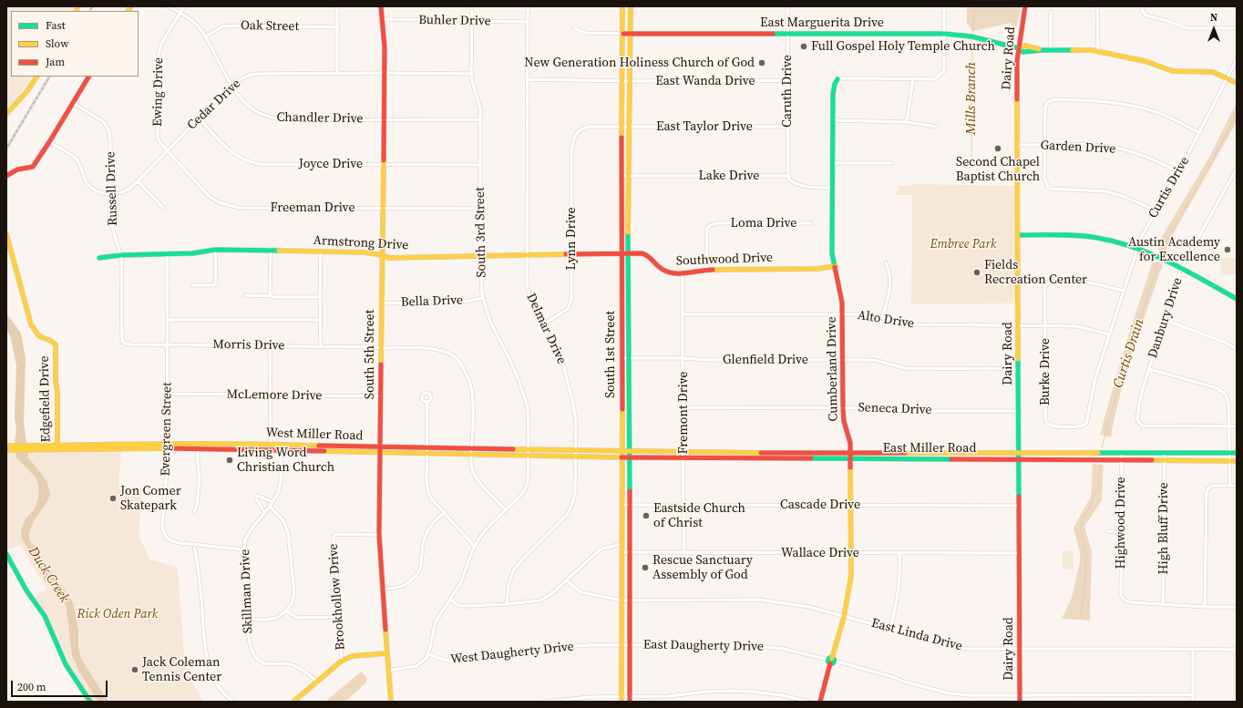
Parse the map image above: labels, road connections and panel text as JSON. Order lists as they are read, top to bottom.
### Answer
{
  "streets": {
    "street": [
      "Buhler Drive",
      "East Marguerita Drive",
      "Oak Street",
      "Dairy Road",
      "East Wanda Drive",
      "Caruth Drive",
      "Ewing Drive",
      "Cedar Drive",
      "Chandler Drive",
      "East Taylor Drive",
      "Garden Drive",
      "Joyce Drive",
      "Lake Drive",
      "Curtis Drive",
      "Russell Drive",
      "Freeman Drive",
      "Loma Drive",
      "South 3rd Street",
      "Lynn Drive",
      "Armstrong Drive",
      "Southwood Drive",
      "Bella Drive",
      "Danbury Drive",
      "Alto Drive",
      "Delmar Drive",
      "Morris Drive",
      "South 5th Street",
      "South 1st Street",
      "Glenfield Drive",
      "Cumberland Drive",
      "Burke Drive",
      "McLemore Drive",
      "Edgefield Drive",
      "Seneca Drive",
      "Fremont Drive",
      "Evergreen Street",
      "West Miller Road",
      "East Miller Road",
      "Cascade Drive",
      "Highwood Drive",
      "High Bluff Drive",
      "Wallace Drive",
      "Skillman Drive",
      "Brookhollow Drive",
      "East Linda Drive",
      "East Daugherty Drive",
      "West Daugherty Drive"
    ]
  },
  "crossings": [
    ["Buhler Drive", "South 3rd Street"],
    ["Buhler Drive", "Delmar Drive"],
    ["Buhler Drive", "South 5th Street"],
    ["East Marguerita Drive", "Dairy Road"],
    ["East Marguerita Drive", "Caruth Drive"],
    ["East Marguerita Drive", "Curtis Drive"],
    ["East Marguerita Drive", "South 1st Street"],
    ["Oak Street", "Chandler Drive"],
    ["Dairy Road", "Garden Drive"],
    ["Dairy Road", "Alto Drive"],
    ["Dairy Road", "Glenfield Drive"],
    ["Dairy Road", "Seneca Drive"],
    ["Dairy Road", "East Miller Road"],
    ["Dairy Road", "Cascade Drive"],
    ["Dairy Road", "Wallace Drive"],
    ["Dairy Road", "East Linda Drive"],
    ["Dairy Road", "East Daugherty Drive"],
    ["East Wanda Drive", "Caruth Drive"],
    ["East Wanda Drive", "Delmar Drive"],
    ["East Wanda Drive", "South 1st Street"],
    ["Caruth Drive", "East Taylor Drive"],
    ["Caruth Drive", "Lake Drive"],
    ["Ewing Drive", "Cedar Drive"],
    ["Ewing Drive", "Chandler Drive"],
    ["Ewing Drive", "Freeman Drive"],
    ["Cedar Drive", "Chandler Drive"],
    ["Cedar Drive", "Joyce Drive"],
    ["Cedar Drive", "Russell Drive"],
    ["Cedar Drive", "Freeman Drive"],
    ["Cedar Drive", "South 3rd Street"],
    ["Cedar Drive", "South 5th Street"],
    ["Chandler Drive", "South 3rd Street"],
    ["Chandler Drive", "South 5th Street"],
    ["East Taylor Drive", "Lynn Drive"],
    ["East Taylor Drive", "South 1st Street"],
    ["Garden Drive", "Curtis Drive"],
    ["Joyce Drive", "South 3rd Street"],
    ["Joyce Drive", "South 5th Street"],
    ["Lake Drive", "South 1st Street"],
    ["Curtis Drive", "Alto Drive"],
    ["Curtis Drive", "Burke Drive"],
    ["Russell Drive", "Armstrong Drive"],
    ["Russell Drive", "Morris Drive"],
    ["Freeman Drive", "South 3rd Street"],
    ["Freeman Drive", "South 5th Street"],
    ["Loma Drive", "Southwood Drive"],
    ["South 3rd Street", "Armstrong Drive"],
    ["South 3rd Street", "Bella Drive"],
    ["South 3rd Street", "Morris Drive"],
    ["South 3rd Street", "West Miller Road"],
    ["South 3rd Street", "West Daugherty Drive"],
    ["Lynn Drive", "Armstrong Drive"],
    ["Lynn Drive", "Delmar Drive"],
    ["Armstrong Drive", "Southwood Drive"],
    ["Armstrong Drive", "Delmar Drive"],
    ["Armstrong Drive", "South 5th Street"],
    ["Armstrong Drive", "South 1st Street"],
    ["Armstrong Drive", "Evergreen Street"],
    ["Southwood Drive", "South 1st Street"],
    ["Southwood Drive", "Cumberland Drive"],
    ["Southwood Drive", "Fremont Drive"],
    ["Bella Drive", "South 5th Street"],
    ["Alto Drive", "Cumberland Drive"],
    ["Alto Drive", "Burke Drive"],
    ["Alto Drive", "Fremont Drive"],
    ["Delmar Drive", "West Miller Road"],
    ["Morris Drive", "South 5th Street"],
    ["Morris Drive", "Evergreen Street"],
    ["Morris Drive", "West Miller Road"],
    ["South 5th Street", "McLemore Drive"],
    ["South 5th Street", "West Miller Road"],
    ["South 5th Street", "Brookhollow Drive"],
    ["South 1st Street", "Glenfield Drive"],
    ["South 1st Street", "West Miller Road"],
    ["South 1st Street", "East Miller Road"],
    ["South 1st Street", "Cascade Drive"],
    ["South 1st Street", "Wallace Drive"],
    ["South 1st Street", "East Linda Drive"],
    ["South 1st Street", "East Daugherty Drive"],
    ["South 1st Street", "West Daugherty Drive"],
    ["Glenfield Drive", "Cumberland Drive"],
    ["Glenfield Drive", "Fremont Drive"],
    ["Cumberland Drive", "Seneca Drive"],
    ["Cumberland Drive", "East Miller Road"],
    ["Cumberland Drive", "Cascade Drive"],
    ["Cumberland Drive", "Wallace Drive"],
    ["Cumberland Drive", "East Linda Drive"],
    ["Cumberland Drive", "East Daugherty Drive"],
    ["McLemore Drive", "Evergreen Street"],
    ["Edgefield Drive", "West Miller Road"],
    ["Seneca Drive", "Fremont Drive"],
    ["Fremont Drive", "East Miller Road"],
    ["Fremont Drive", "Cascade Drive"],
    ["Fremont Drive", "Wallace Drive"],
    ["Evergreen Street", "West Miller Road"],
    ["West Miller Road", "East Miller Road"],
    ["West Miller Road", "Skillman Drive"],
    ["East Miller Road", "Highwood Drive"],
    ["East Miller Road", "High Bluff Drive"],
    ["Highwood Drive", "High Bluff Drive"],
    ["East Daugherty Drive", "West Daugherty Drive"]
  ],
  "water": ["Mills Branch", "Curtis Drain", "Duck Creek"],
  "parks": ["Embree Park", "Rick Oden Park"],
  "places": [
    "Full Gospel Holy Temple Church",
    "New Generation Holiness Church of God",
    "Second Chapel Baptist Church",
    "Austin Academy for Excellence",
    "Fields Recreation Center",
    "Living Word Christian Church",
    "Jon Comer Skatepark",
    "Eastside Church of Christ",
    "Rescue Sanctuary Assembly of God",
    "Jack Coleman Tennis Center"
  ],
  "legend": ["Fast", "Slow", "Jam"],
  "scale_bar": "200 m",
  "north": "top"
}
